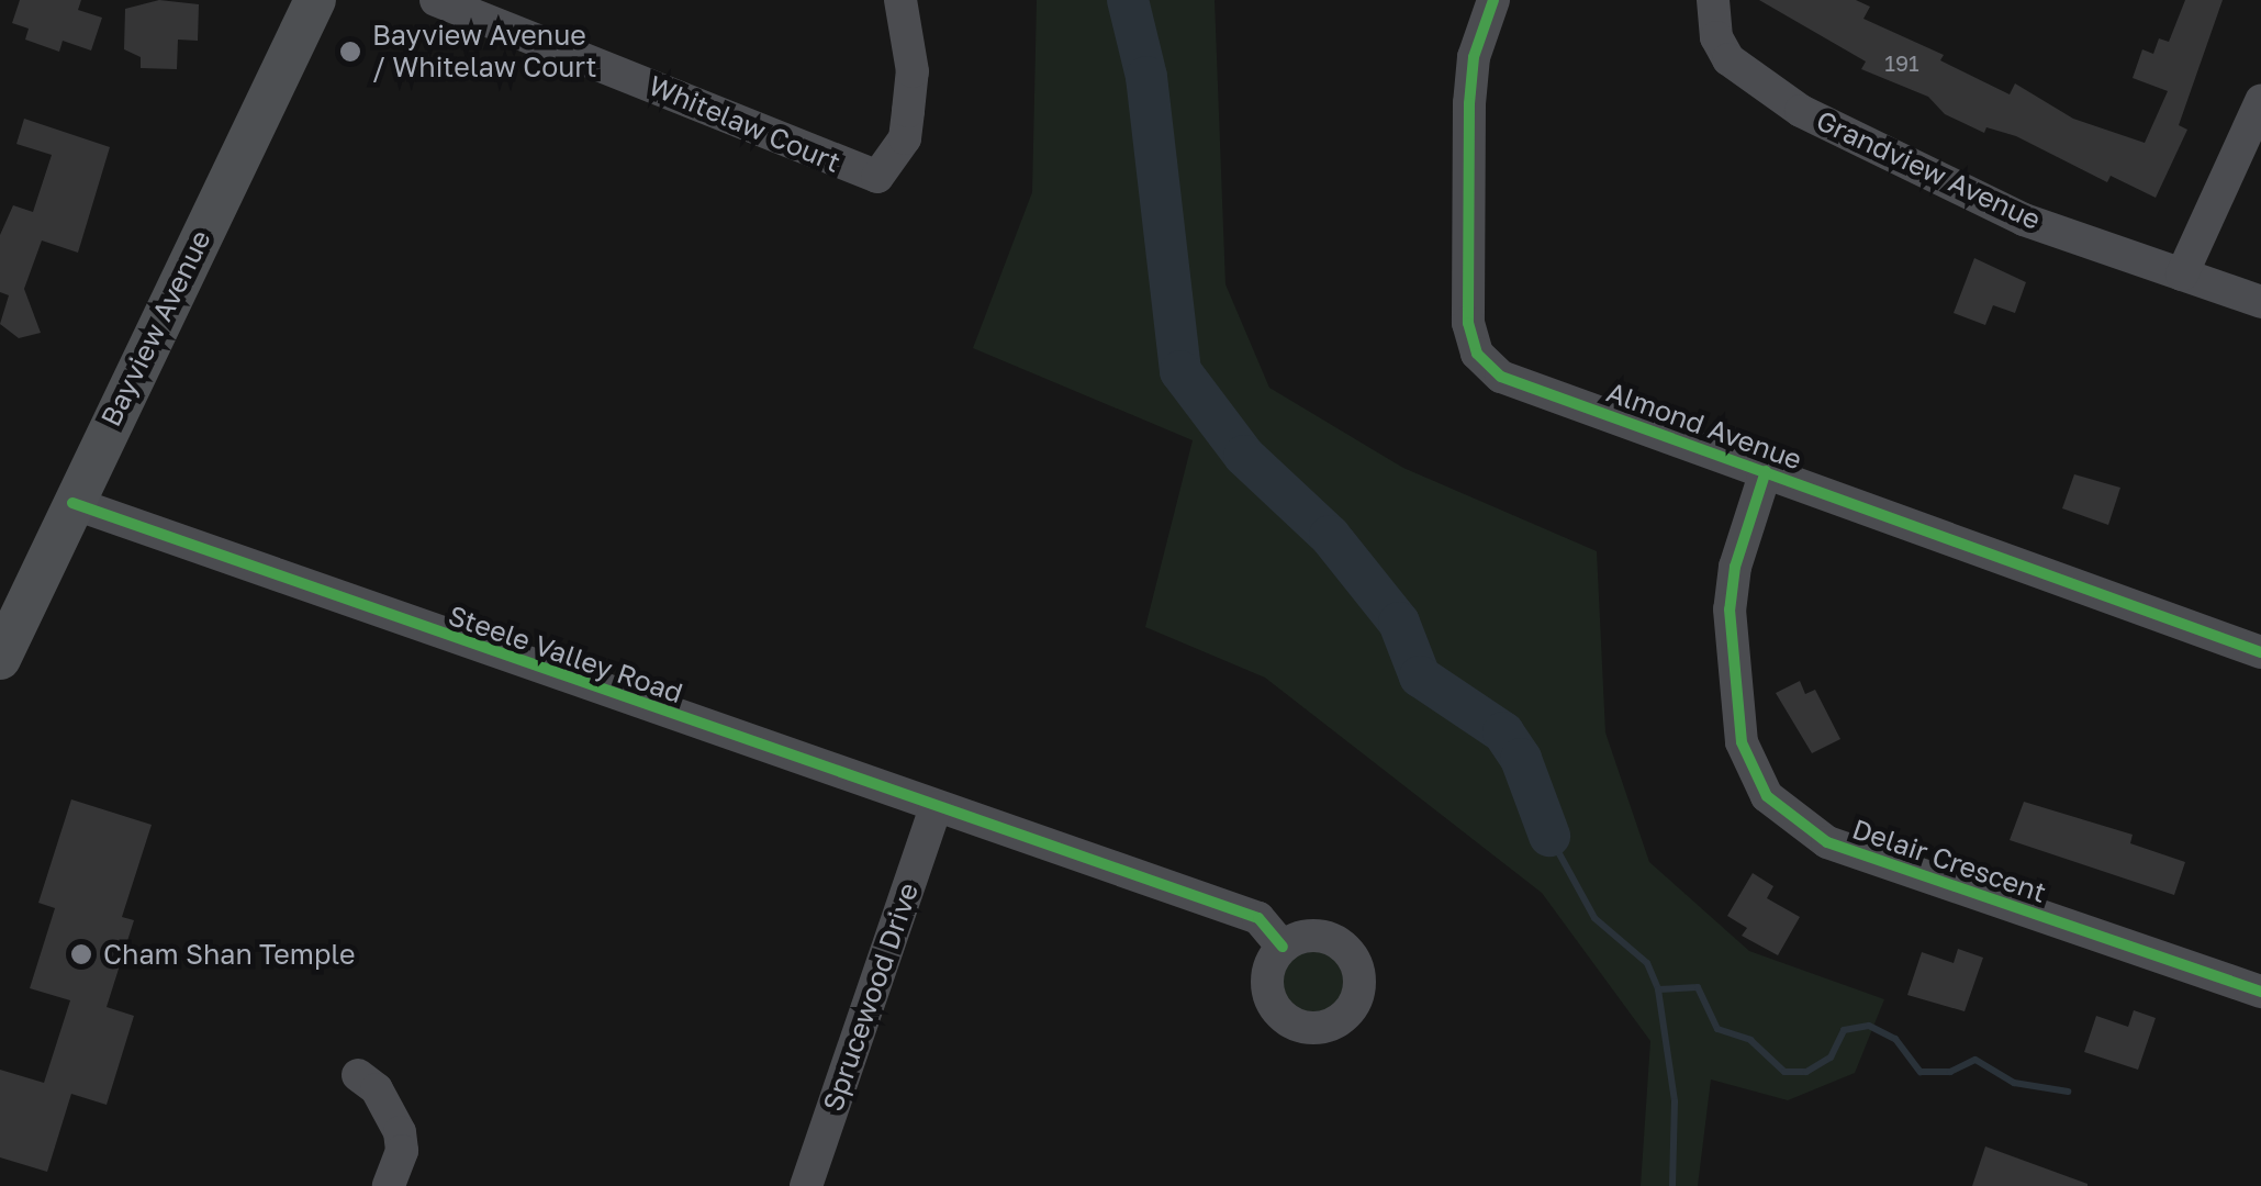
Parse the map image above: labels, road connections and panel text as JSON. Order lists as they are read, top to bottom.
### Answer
{
  "streets": {
    "main road": ["Bayview Avenue"],
    "street": [
      "Whitelaw Court",
      "Grandview Avenue",
      "Almond Avenue",
      "Steele Valley Road",
      "Delair Crescent",
      "Sprucewood Drive"
    ]
  },
  "crossings": [
    ["Bayview Avenue", "Steele Valley Road"],
    ["Almond Avenue", "Delair Crescent"],
    ["Steele Valley Road", "Sprucewood Drive"]
  ],
  "places": ["Bayview Avenue / Whitelaw Court", "Cham Shan Temple"],
  "house_numbers": ["191"]
}
